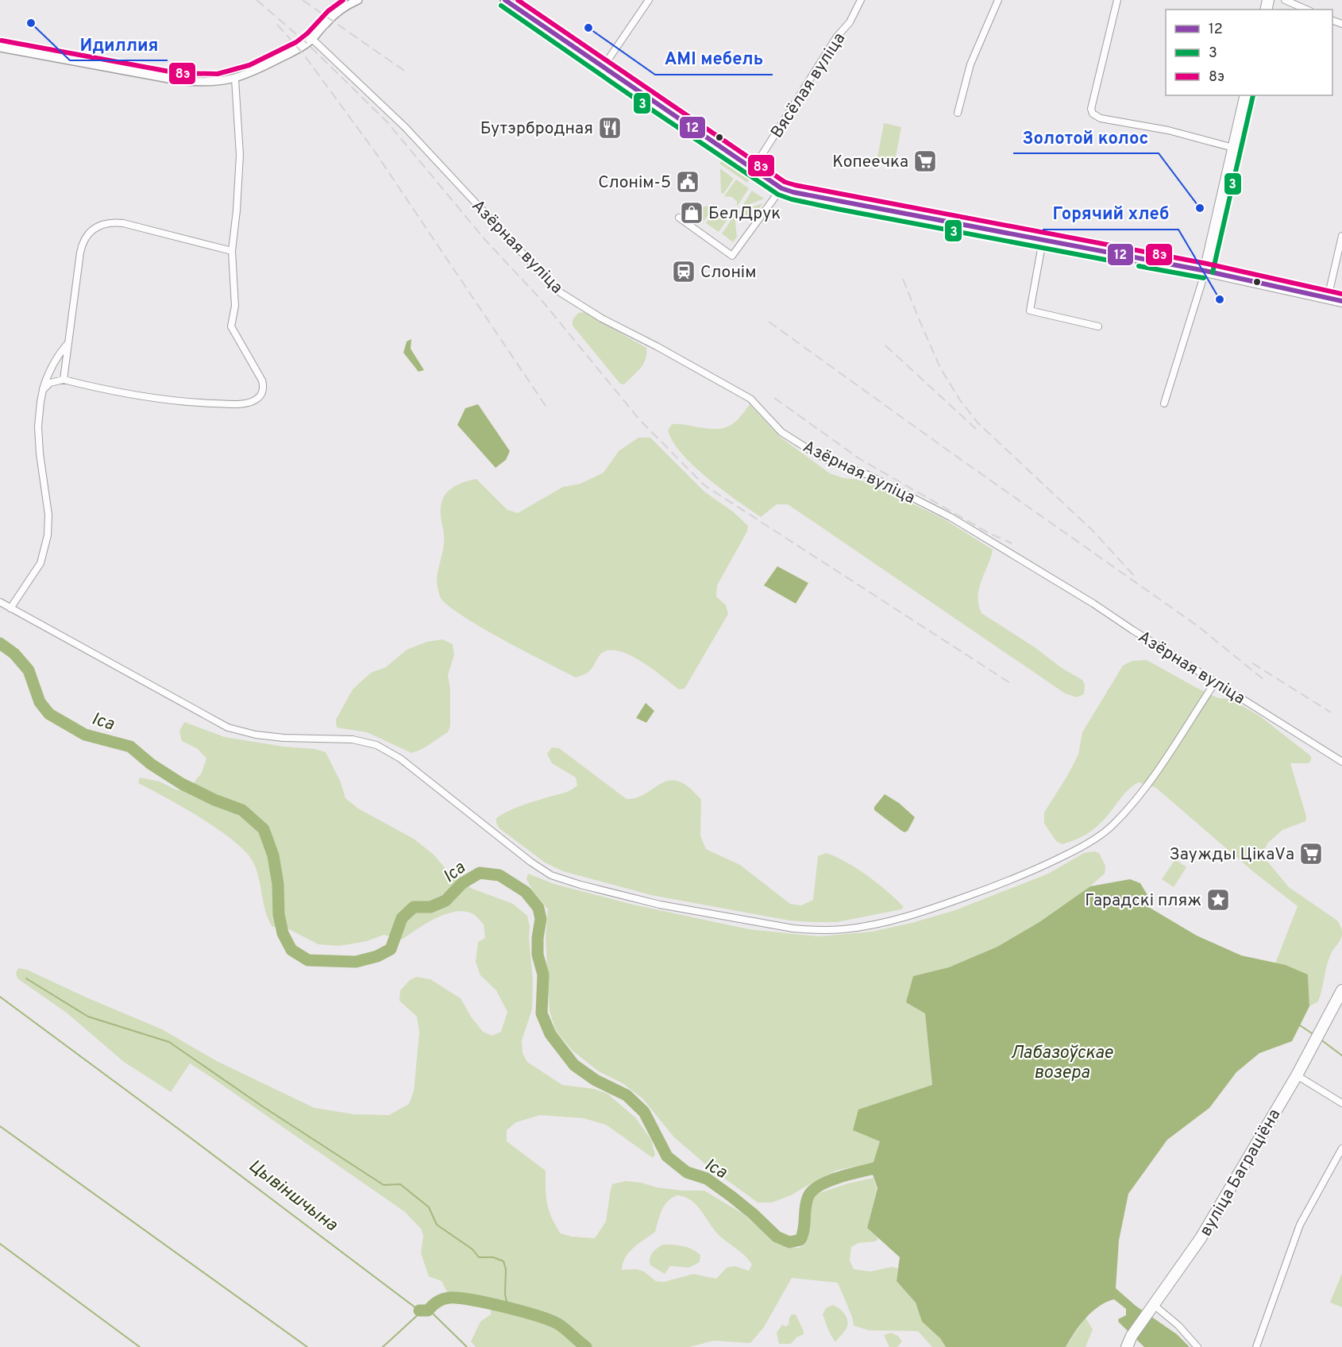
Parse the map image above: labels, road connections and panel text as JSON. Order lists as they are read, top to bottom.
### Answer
{
  "streets": {
    "highway": ["вуліца Баграціёна"],
    "street": ["Вясёлая вуліца", "Азёрная вуліца"]
  },
  "water": ["Іса", "Лабазоўскае возера", "Цывіншчына"],
  "places": {
    "other": [
      "Идиллия",
      "AMI мебель",
      "Золотой колос",
      "Горячий хлеб"
    ],
    "restaurant": ["Бутэрбродная"],
    "supermarket": ["Копеечка", "Заужды ЦікаVа"],
    "public building": ["Слонім-5"],
    "shop": ["БелДрук"],
    "station": ["Слонім"],
    "place": ["Гарадскі пляж"]
  },
  "lines": ["transit line 12", "transit line 8э", "transit line 3"],
  "legend": ["12", "3", "8э"]
}
